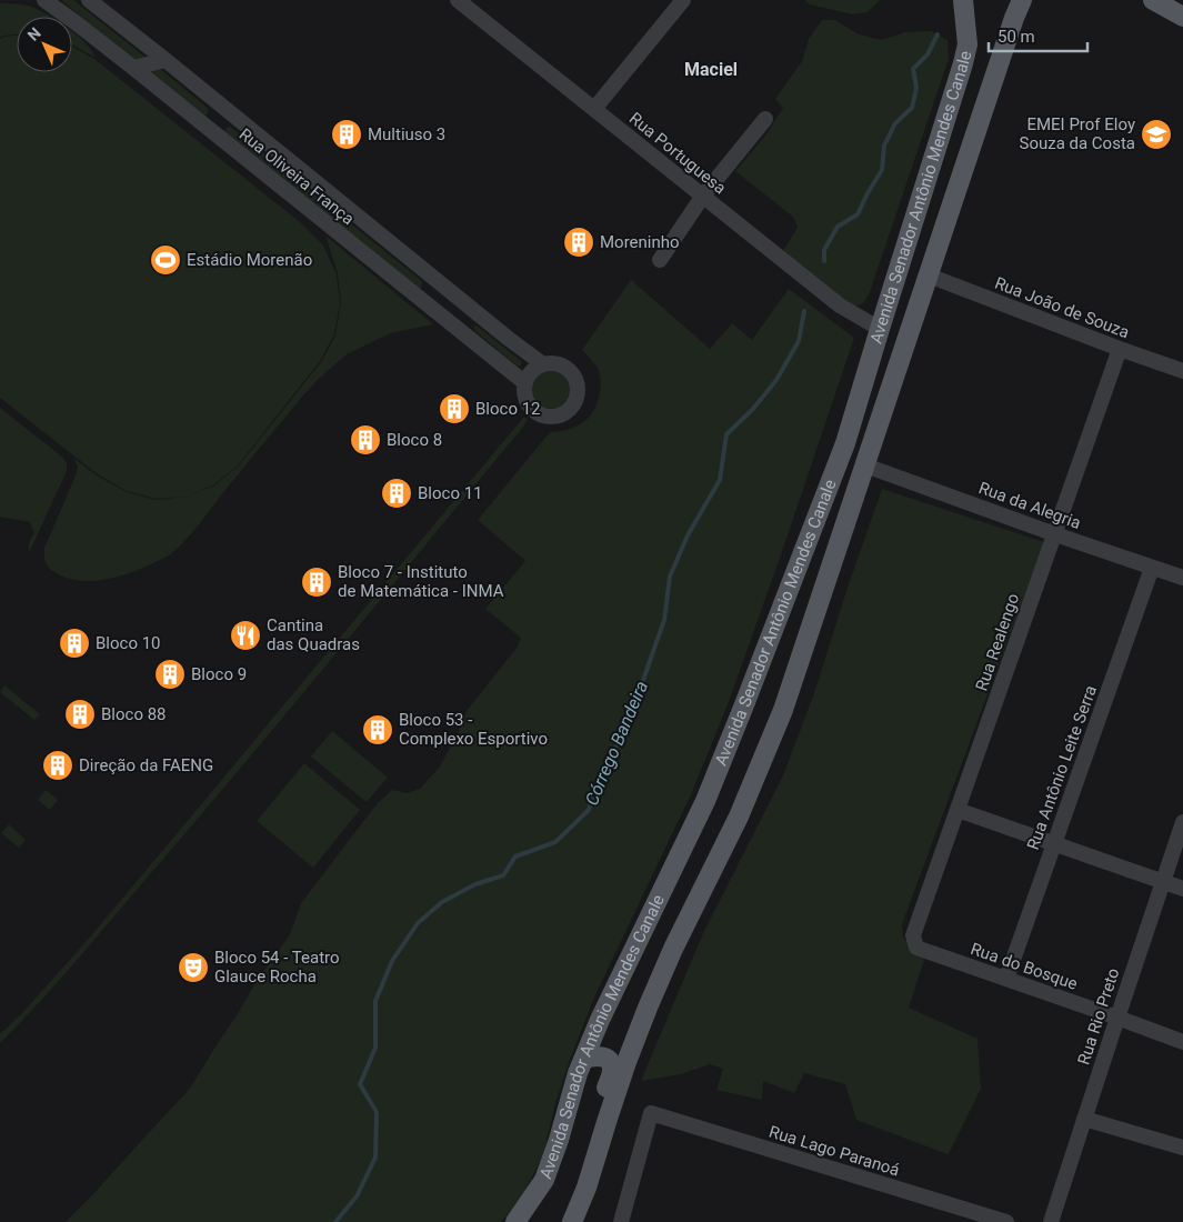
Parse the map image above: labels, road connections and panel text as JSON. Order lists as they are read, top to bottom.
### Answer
{
  "streets": {
    "main road": ["Avenida Senador Antônio Mendes Canale"],
    "street": [
      "Rua Portuguesa",
      "Rua Oliveira França",
      "Rua João de Souza",
      "Rua da Alegria",
      "Rua Realengo",
      "Rua Antônio Leite Serra",
      "Rua do Bosque",
      "Rua Rio Preto",
      "Rua Lago Paranoá"
    ]
  },
  "crossings": [
    ["Rua Portuguesa", "Avenida Senador Antônio Mendes Canale"],
    ["Avenida Senador Antônio Mendes Canale", "Rua João de Souza"],
    ["Avenida Senador Antônio Mendes Canale", "Rua da Alegria"],
    ["Rua João de Souza", "Rua Realengo"],
    ["Rua da Alegria", "Rua Realengo"],
    ["Rua da Alegria", "Rua Antônio Leite Serra"],
    ["Rua Realengo", "Rua do Bosque"],
    ["Rua Antônio Leite Serra", "Rua do Bosque"],
    ["Rua do Bosque", "Rua Rio Preto"]
  ],
  "districts": ["Maciel"],
  "water": ["Córrego Bandeira"],
  "places": {
    "building": [
      "Multiuso 3",
      "Moreninho",
      "Bloco 12",
      "Bloco 8",
      "Bloco 11",
      "Bloco 7 - Instituto de Matemática - INMA",
      "Bloco 10",
      "Bloco 9",
      "Bloco 88",
      "Bloco 53 - Complexo Esportivo",
      "Direção da FAENG"
    ],
    "school or university": ["EMEI Prof Eloy Souza da Costa"],
    "sports": ["Estádio Morenão"],
    "restaurant": ["Cantina das Quadras"],
    "theatre": ["Bloco 54 - Teatro Glauce Rocha"]
  },
  "scale_bar": "50 m",
  "north": "top left"
}
